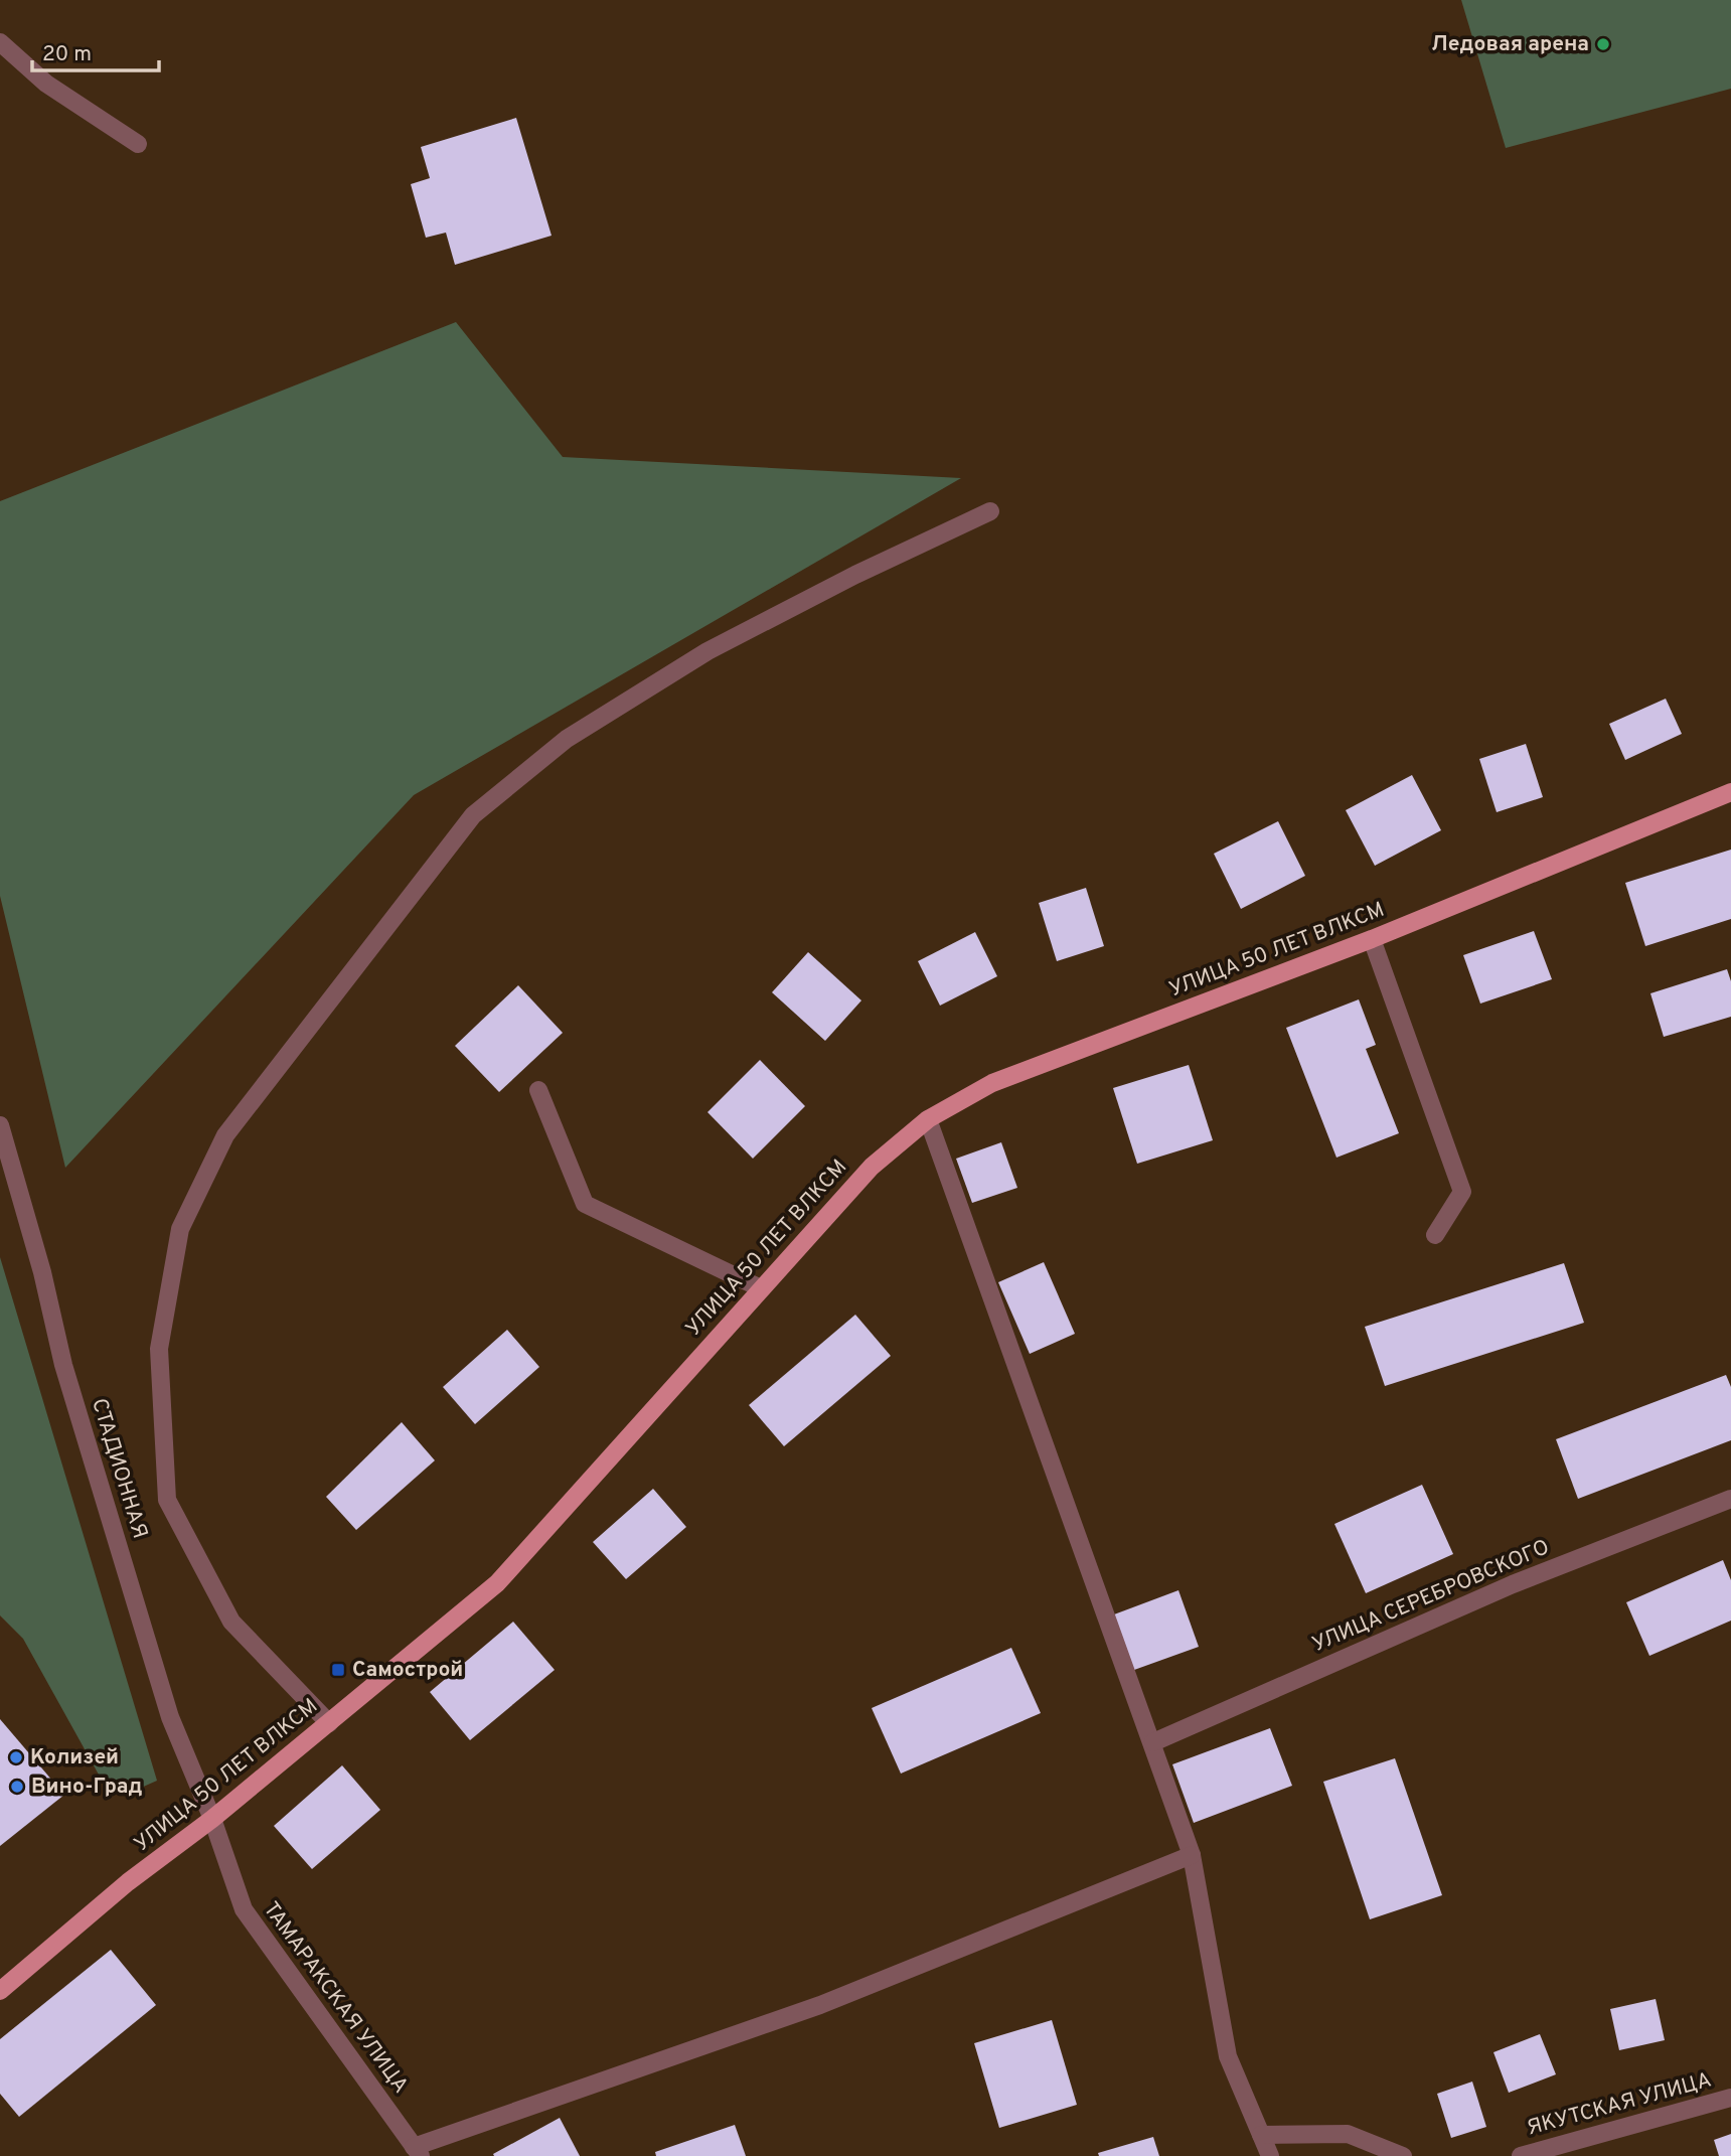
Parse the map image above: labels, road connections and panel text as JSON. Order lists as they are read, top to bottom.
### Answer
{
  "streets": {
    "main road": ["УЛИЦА 50 ЛЕТ ВЛКСМ"],
    "street": [
      "СТАДИОННАЯ",
      "УЛИЦА СЕРЕБРОВСКОГО",
      "ТАМАРАКСКАЯ УЛИЦА",
      "ЯКУТСКАЯ УЛИЦА"
    ]
  },
  "crossings": [
    ["УЛИЦА 50 ЛЕТ ВЛКСМ", "СТАДИОННАЯ"],
    ["УЛИЦА 50 ЛЕТ ВЛКСМ", "ТАМАРАКСКАЯ УЛИЦА"],
    ["СТАДИОННАЯ", "ТАМАРАКСКАЯ УЛИЦА"]
  ],
  "places": {
    "other": ["Ледовая арена", "Колизей", "Вино-Град"],
    "transit": ["Самострой"]
  },
  "scale_bar": "20 m"
}
